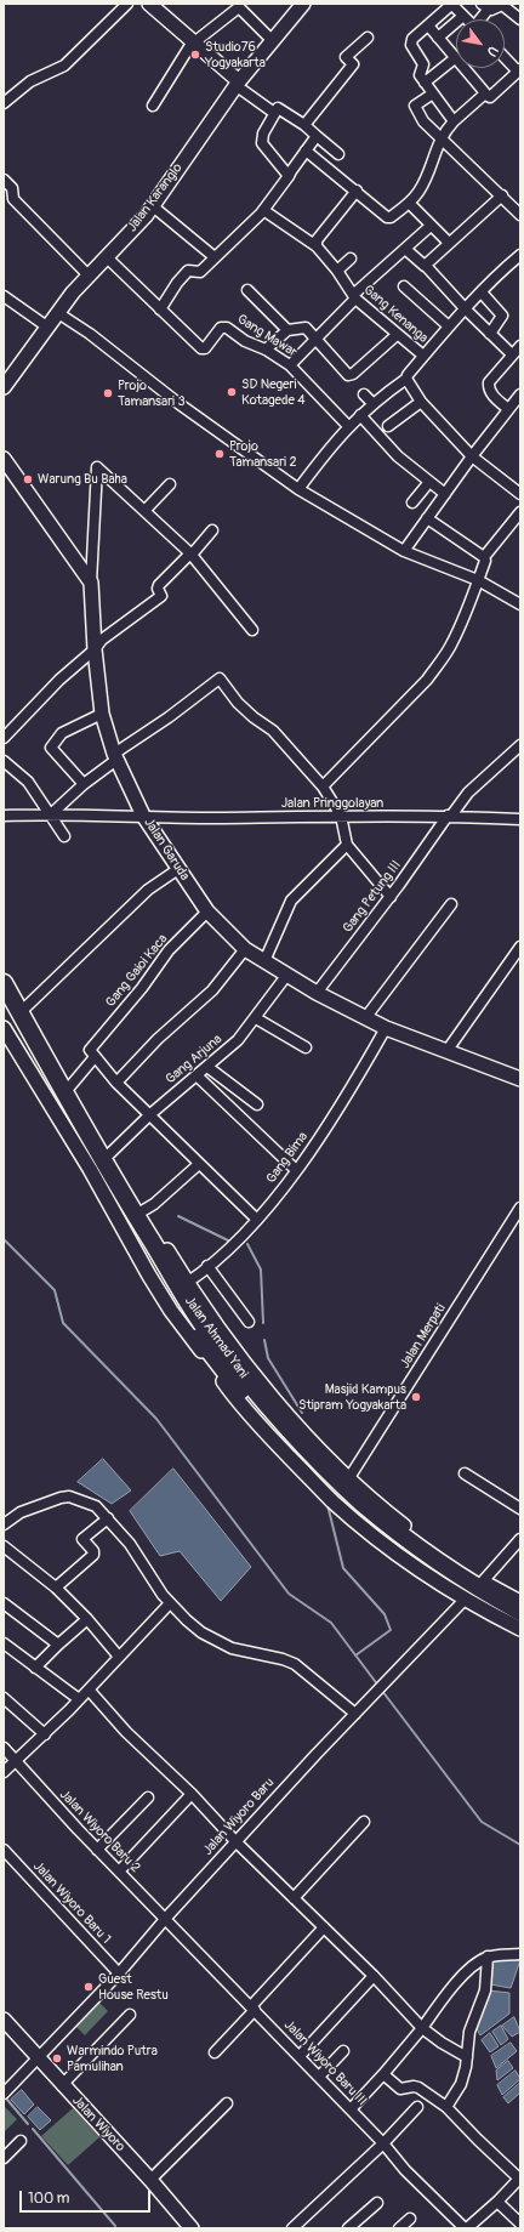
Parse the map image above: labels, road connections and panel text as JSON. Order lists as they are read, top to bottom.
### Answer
{
  "streets": {
    "highway": ["Jalan Ahmad Yani"],
    "street": [
      "Jalan Karanglo",
      "Gang Kenanga",
      "Gang Mawar",
      "Jalan Pringgolayan",
      "Jalan Garuda",
      "Gang Petung III",
      "Gang Gaioi Kaca",
      "Gang Arjuna",
      "Gang Bima",
      "Jalan Merpati",
      "Jalan Wiyoro Baru",
      "Jalan Wiyoro Baru 2",
      "Jalan Wiyoro Baru 1",
      "Jalan Wiyoro Baru III",
      "Jalan Wiyoro"
    ]
  },
  "crossings": [
    ["Jalan Karanglo", "Gang Mawar"],
    ["Jalan Pringgolayan", "Jalan Garuda"],
    ["Jalan Pringgolayan", "Gang Petung III"],
    ["Jalan Garuda", "Gang Petung III"],
    ["Jalan Garuda", "Gang Gaioi Kaca"],
    ["Jalan Garuda", "Gang Arjuna"],
    ["Jalan Garuda", "Gang Bima"],
    ["Jalan Wiyoro Baru", "Jalan Wiyoro Baru 2"],
    ["Jalan Wiyoro Baru", "Jalan Wiyoro Baru 1"],
    ["Jalan Wiyoro Baru", "Jalan Wiyoro Baru III"],
    ["Jalan Wiyoro Baru", "Jalan Wiyoro"],
    ["Jalan Wiyoro Baru 2", "Jalan Wiyoro Baru III"]
  ],
  "places": [
    "Studio76 Yogyakarta",
    "SD Negeri Kotagede 4",
    "Projo Tamansari 3",
    "Projo Tamansari 2",
    "Warung Bu Baha",
    "Masjid Kampus Stipram Yogyakarta",
    "Guest House Restu",
    "Warmindo Putra Pamulihan"
  ],
  "scale_bar": "100 m",
  "north": "bottom right"
}
